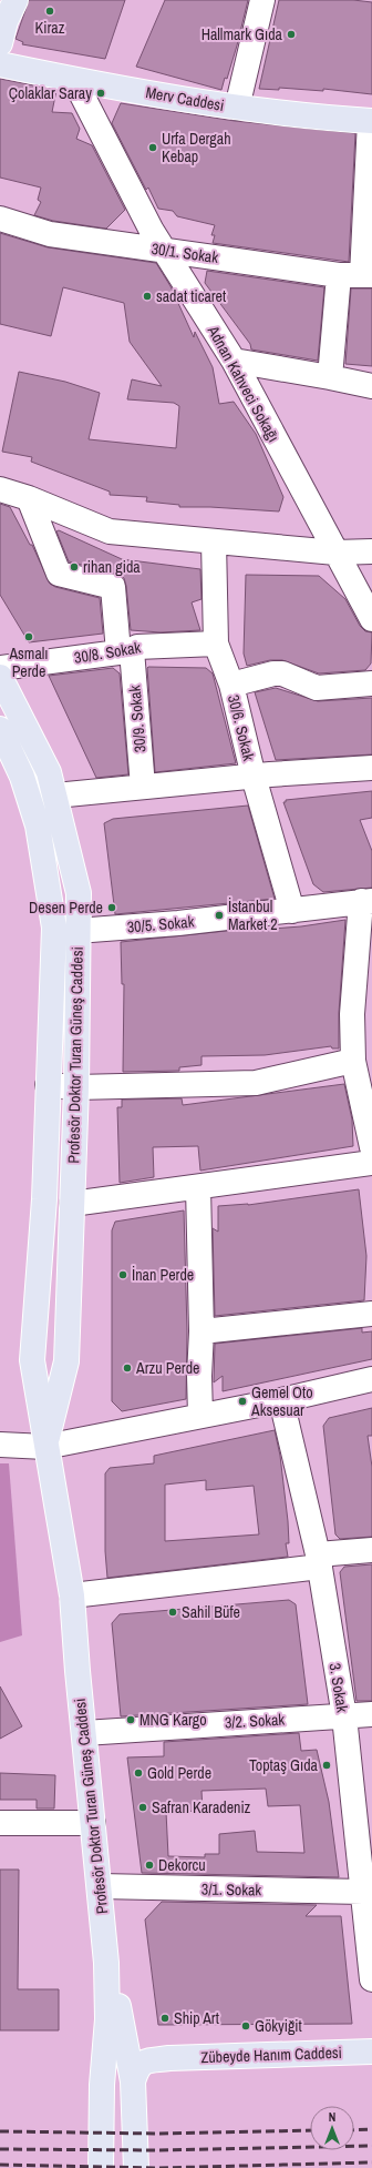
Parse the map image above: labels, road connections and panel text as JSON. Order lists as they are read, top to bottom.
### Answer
{
  "streets": {
    "main road": ["Merv Caddesi", "Profesör Doktor Turan Güneş Caddesi", "Zübeyde Hanım Caddesi"],
    "street": [
      "30/1. Sokak",
      "Adnan Kahveci Sokağı",
      "30/8. Sokak",
      "30/9. Sokak",
      "30/6. Sokak",
      "30/5. Sokak",
      "3. Sokak",
      "3/2. Sokak",
      "3/1. Sokak"
    ]
  },
  "crossings": [
    ["Merv Caddesi", "Adnan Kahveci Sokağı"],
    ["30/1. Sokak", "Adnan Kahveci Sokağı"],
    ["30/8. Sokak", "30/9. Sokak"],
    ["30/8. Sokak", "30/6. Sokak"],
    ["30/6. Sokak", "30/5. Sokak"],
    ["30/5. Sokak", "Profesör Doktor Turan Güneş Caddesi"],
    ["Profesör Doktor Turan Güneş Caddesi", "3/2. Sokak"],
    ["Profesör Doktor Turan Güneş Caddesi", "3/1. Sokak"],
    ["3. Sokak", "3/2. Sokak"],
    ["3. Sokak", "3/1. Sokak"]
  ],
  "places": [
    "Kiraz",
    "Hallmark Gıda",
    "Çolaklar Saray",
    "Urfa Dergah Kebap",
    "sadat ticaret",
    "rihan gida",
    "Asmalı Perde",
    "Desen Perde",
    "İstanbul Market 2",
    "İnan Perde",
    "Arzu Perde",
    "Gemel Oto Aksesuar",
    "Sahil Büfe",
    "MNG Kargo",
    "Toptaş Gıda",
    "Gold Perde",
    "Safran Karadeniz",
    "Dekorcu",
    "Ship Art",
    "Gökyiğit"
  ],
  "north": "top"
}
